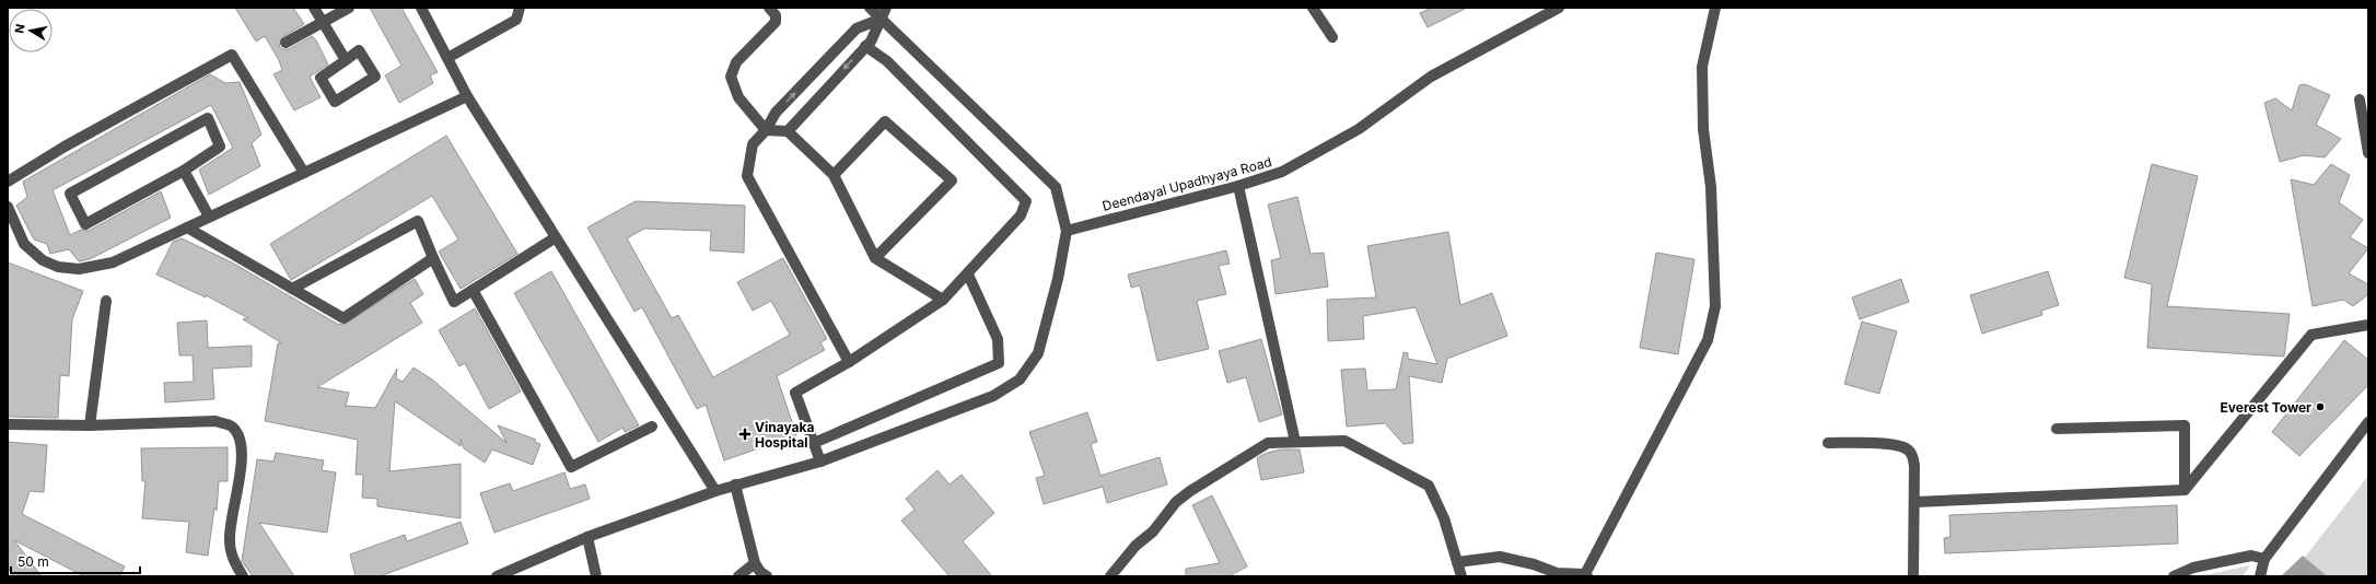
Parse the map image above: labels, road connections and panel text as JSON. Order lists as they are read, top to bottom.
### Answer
{
  "streets": {
    "street": ["Deendayal Upadhyaya Road"]
  },
  "places": {
    "other": ["Everest Tower"],
    "health": ["Vinayaka Hospital"]
  },
  "scale_bar": "50 m",
  "north": "left"
}
